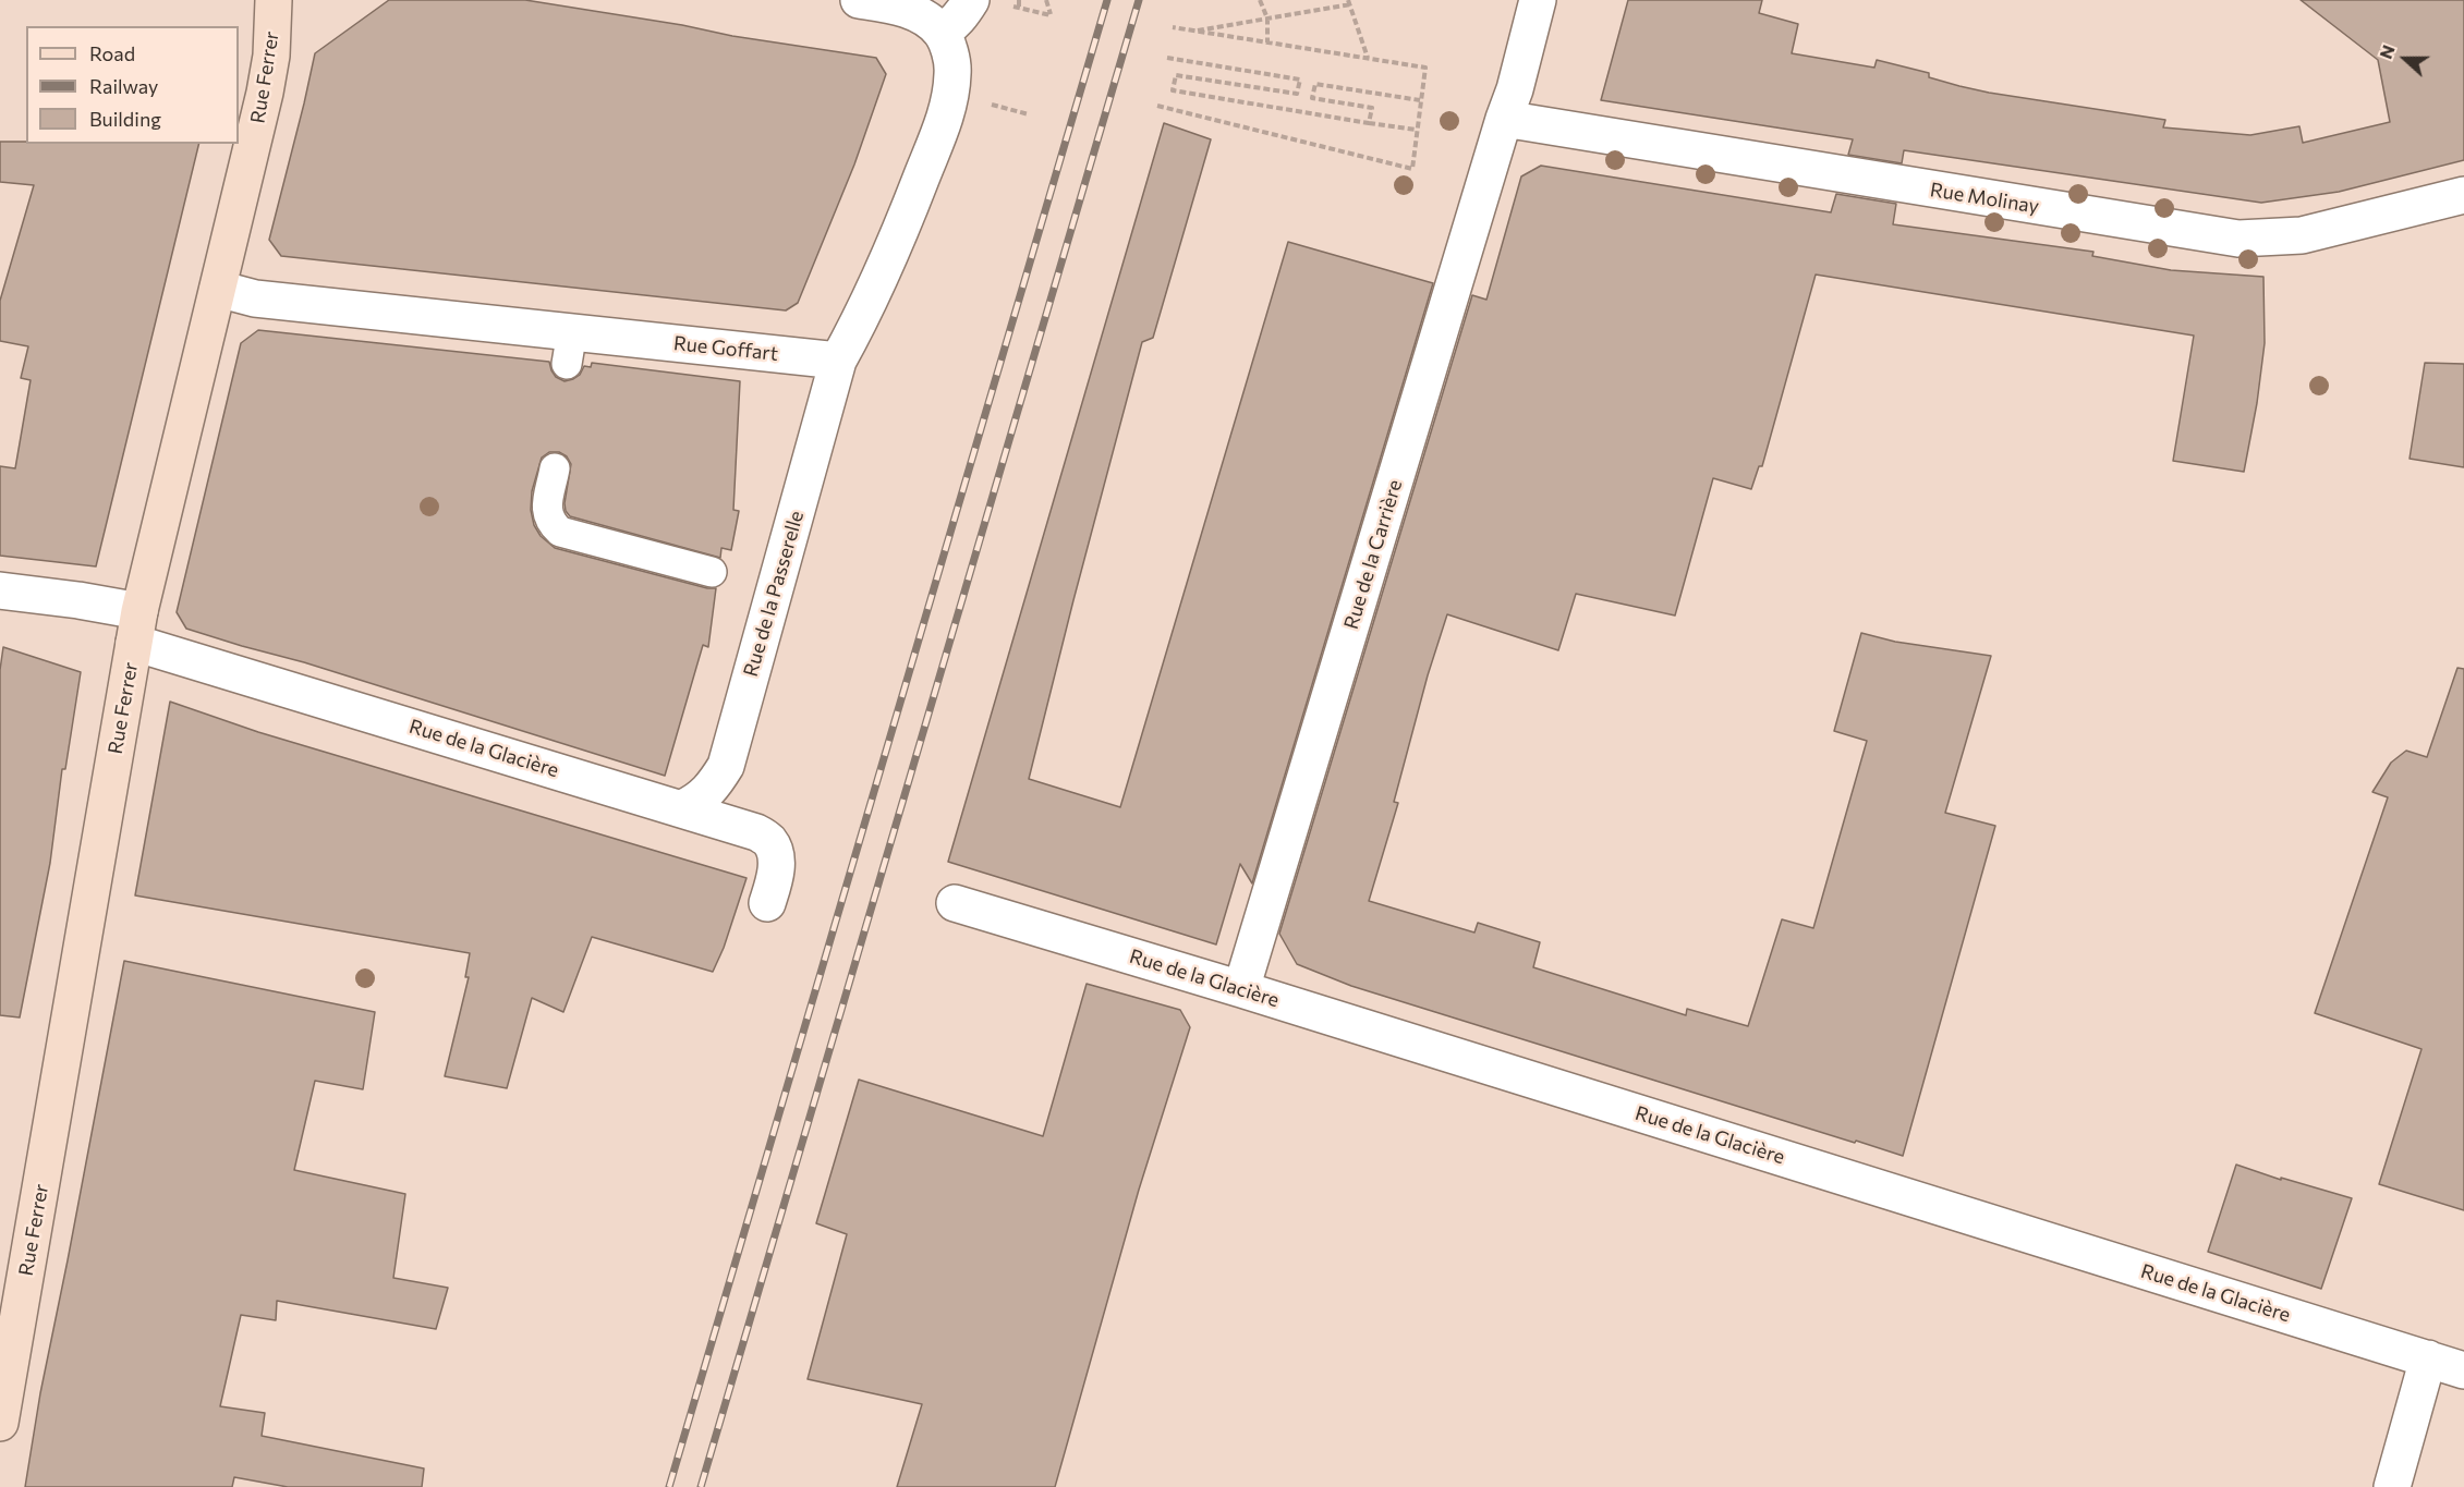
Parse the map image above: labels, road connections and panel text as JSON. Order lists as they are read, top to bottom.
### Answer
{
  "streets": {
    "street": [
      "Rue Ferrer",
      "Rue Molinay",
      "Rue Goffart",
      "Rue de la Carrière",
      "Rue de la Passerelle",
      "Rue de la Glacière"
    ]
  },
  "crossings": [
    ["Rue Ferrer", "Rue Goffart"],
    ["Rue Ferrer", "Rue de la Glacière"],
    ["Rue Molinay", "Rue de la Carrière"],
    ["Rue Goffart", "Rue de la Passerelle"],
    ["Rue de la Carrière", "Rue de la Glacière"],
    ["Rue de la Passerelle", "Rue de la Glacière"]
  ],
  "legend": ["Road", "Railway", "Building"],
  "north": "left"
}
